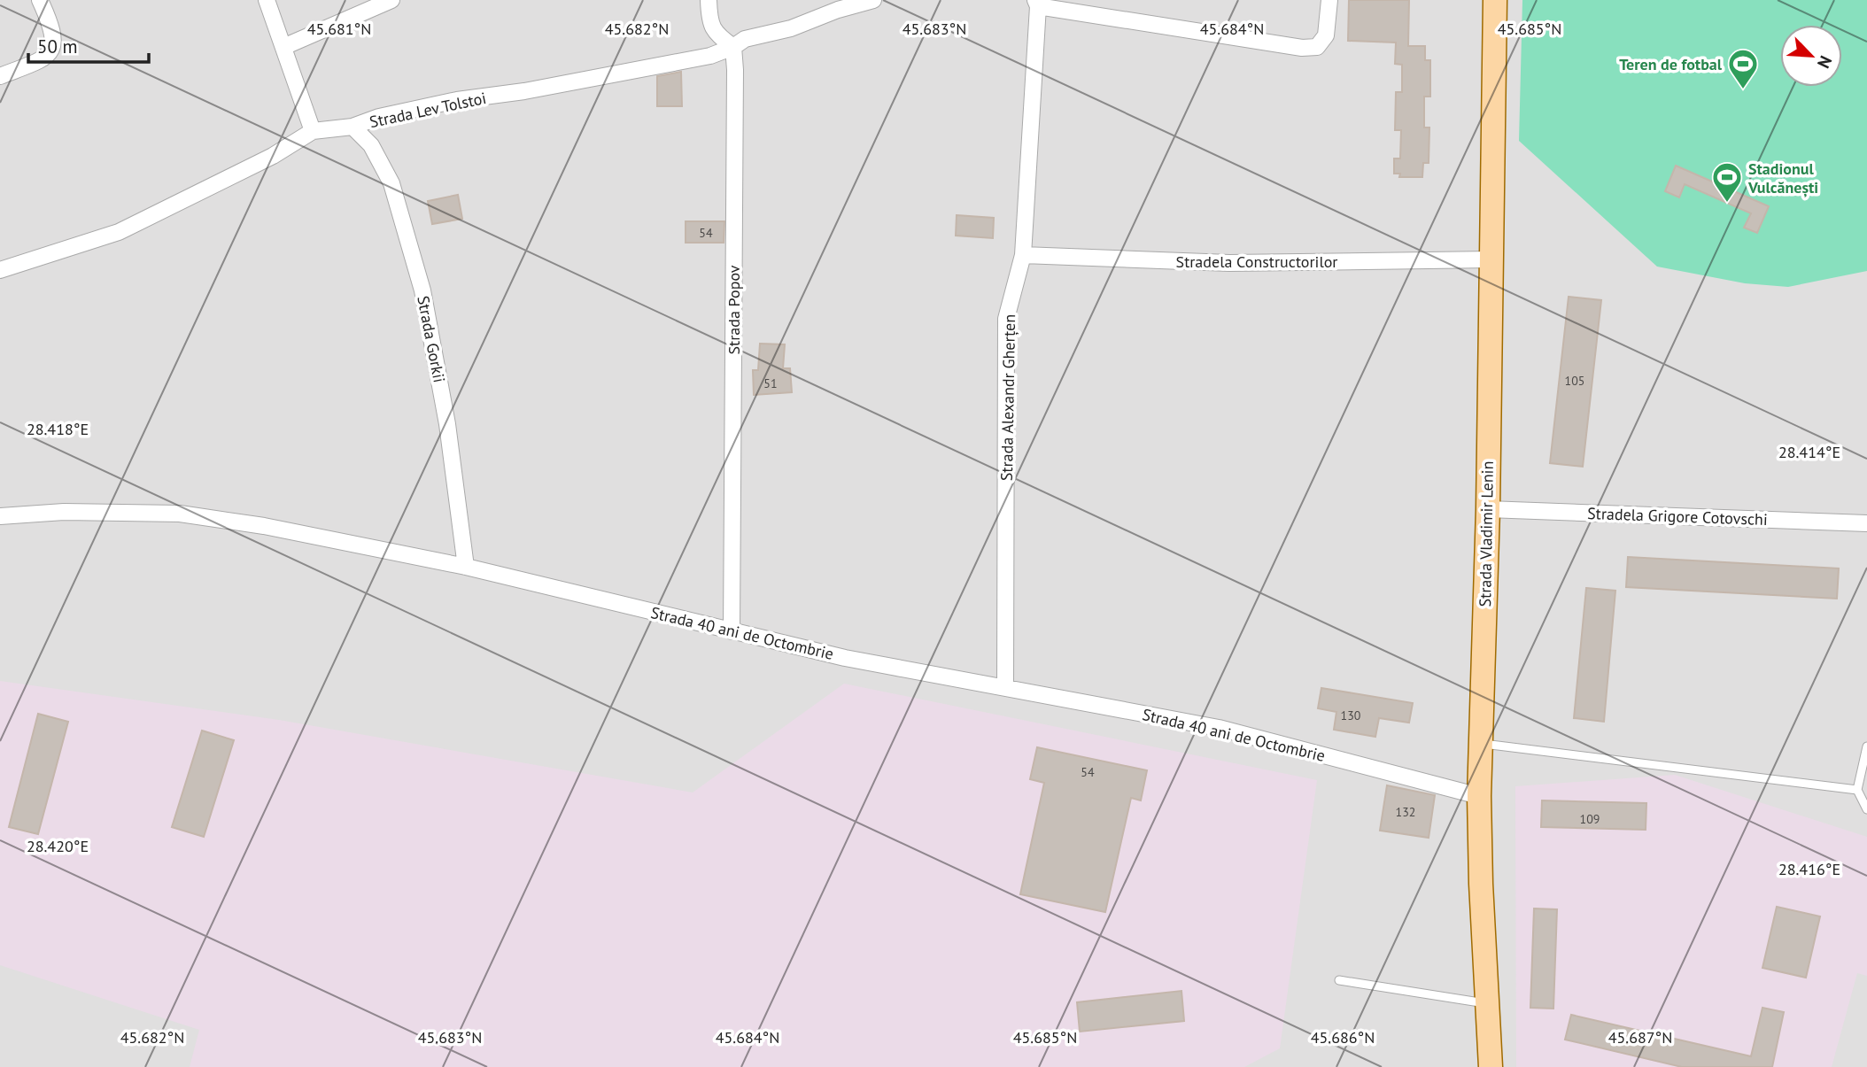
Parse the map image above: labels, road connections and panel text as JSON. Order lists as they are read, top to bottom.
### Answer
{
  "streets": {
    "main road": ["Strada Vladimir Lenin"],
    "street": [
      "Strada Lev Tolstoi",
      "Stradela Constructorilor",
      "Strada Popov",
      "Strada Gorkii",
      "Strada Alexandr Gherțen",
      "Stradela Grigore Cotovschi",
      "Strada 40 ani de Octombrie"
    ]
  },
  "crossings": [
    ["Strada Lev Tolstoi", "Strada Popov"],
    ["Strada Lev Tolstoi", "Strada Gorkii"],
    ["Stradela Constructorilor", "Strada Alexandr Gherțen"],
    ["Stradela Constructorilor", "Strada Vladimir Lenin"],
    ["Strada Popov", "Strada 40 ani de Octombrie"],
    ["Strada Gorkii", "Strada 40 ani de Octombrie"],
    ["Strada Alexandr Gherțen", "Strada 40 ani de Octombrie"],
    ["Stradela Grigore Cotovschi", "Strada Vladimir Lenin"],
    ["Strada Vladimir Lenin", "Strada 40 ani de Octombrie"]
  ],
  "places": {
    "sports": ["Teren de fotbal", "Stadionul Vulcănești"]
  },
  "house_numbers": [
    "54",
    "105",
    "51",
    "130",
    "54",
    "132",
    "109"
  ],
  "scale_bar": "50 m",
  "north": "bottom right",
  "coordinates": [
    "45.681°N",
    "45.682°N",
    "45.683°N",
    "45.684°N",
    "45.685°N",
    "28.418°E",
    "28.414°E",
    "28.420°E",
    "28.416°E",
    "45.686°N",
    "45.687°N"
  ]
}
